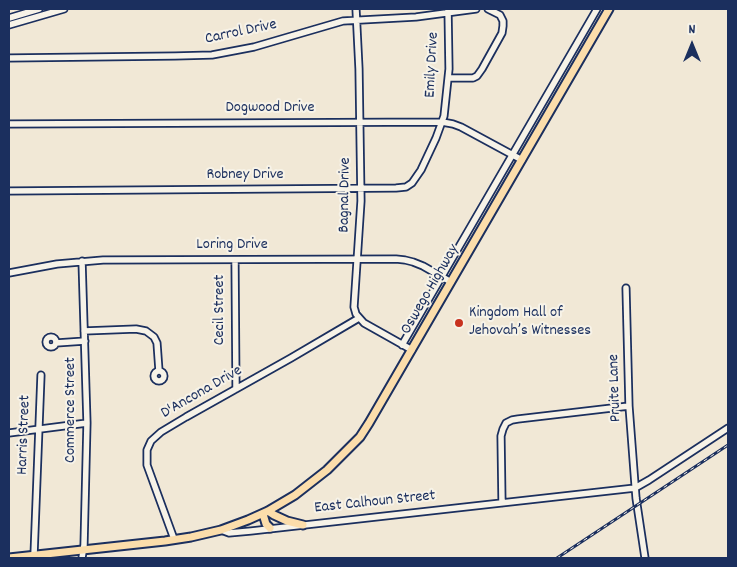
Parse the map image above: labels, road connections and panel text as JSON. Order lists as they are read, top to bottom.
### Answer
{
  "streets": {
    "main road": ["Oswego Highway", "East Calhoun Street"],
    "street": [
      "Carrol Drive",
      "Emily Drive",
      "Dogwood Drive",
      "Robney Drive",
      "Bagnal Drive",
      "Loring Drive",
      "Cecil Street",
      "Pruite Lane",
      "D'Ancona Drive",
      "Commerce Street",
      "Harris Street"
    ]
  },
  "crossings": [
    ["Carrol Drive", "Emily Drive"],
    ["Carrol Drive", "Bagnal Drive"],
    ["Emily Drive", "Dogwood Drive"],
    ["Emily Drive", "Robney Drive"],
    ["Dogwood Drive", "Robney Drive"],
    ["Dogwood Drive", "Bagnal Drive"],
    ["Dogwood Drive", "Oswego Highway"],
    ["Robney Drive", "Bagnal Drive"],
    ["Bagnal Drive", "Loring Drive"],
    ["Bagnal Drive", "D'Ancona Drive"],
    ["Loring Drive", "Oswego Highway"],
    ["Loring Drive", "Cecil Street"],
    ["Loring Drive", "Commerce Street"],
    ["Oswego Highway", "East Calhoun Street"],
    ["Cecil Street", "D'Ancona Drive"],
    ["Pruite Lane", "East Calhoun Street"],
    ["D'Ancona Drive", "East Calhoun Street"],
    ["Commerce Street", "East Calhoun Street"],
    ["Harris Street", "East Calhoun Street"]
  ],
  "places": ["Kingdom Hall of Jehovah’s Witnesses"],
  "north": "top"
}
